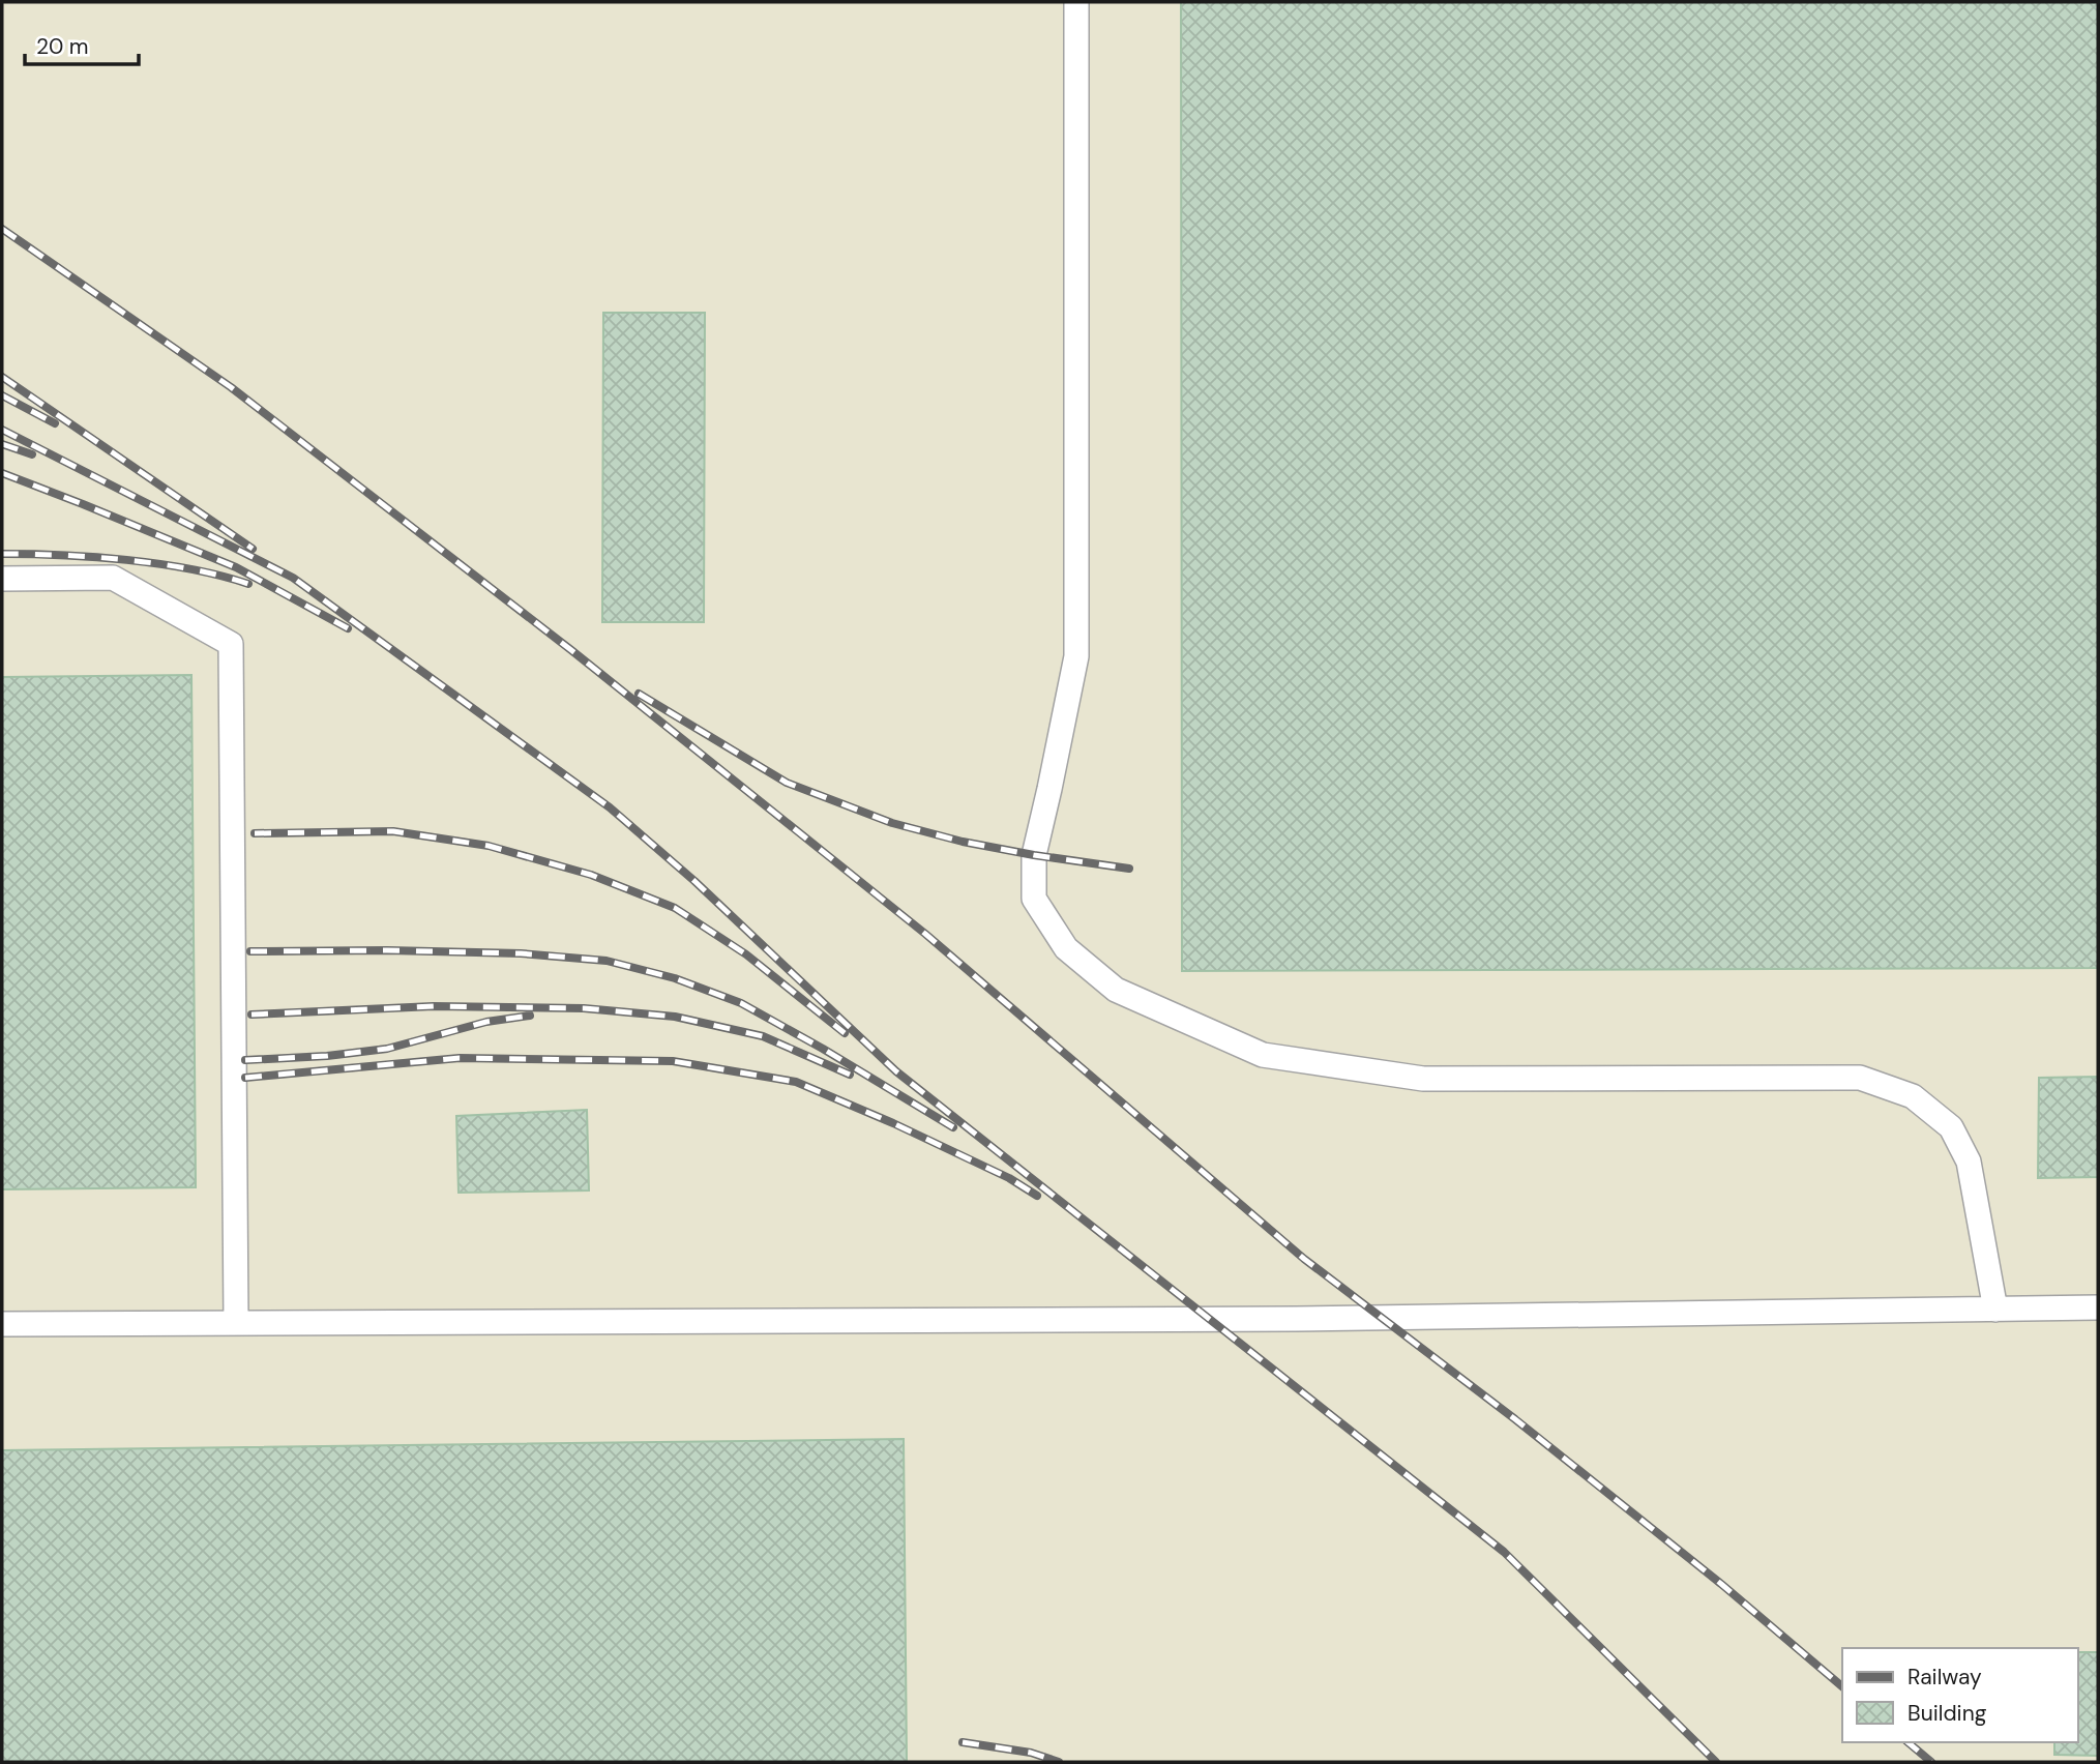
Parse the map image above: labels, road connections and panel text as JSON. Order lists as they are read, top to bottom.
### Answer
{
  "legend": ["Railway", "Building"],
  "scale_bar": "20 m"
}
